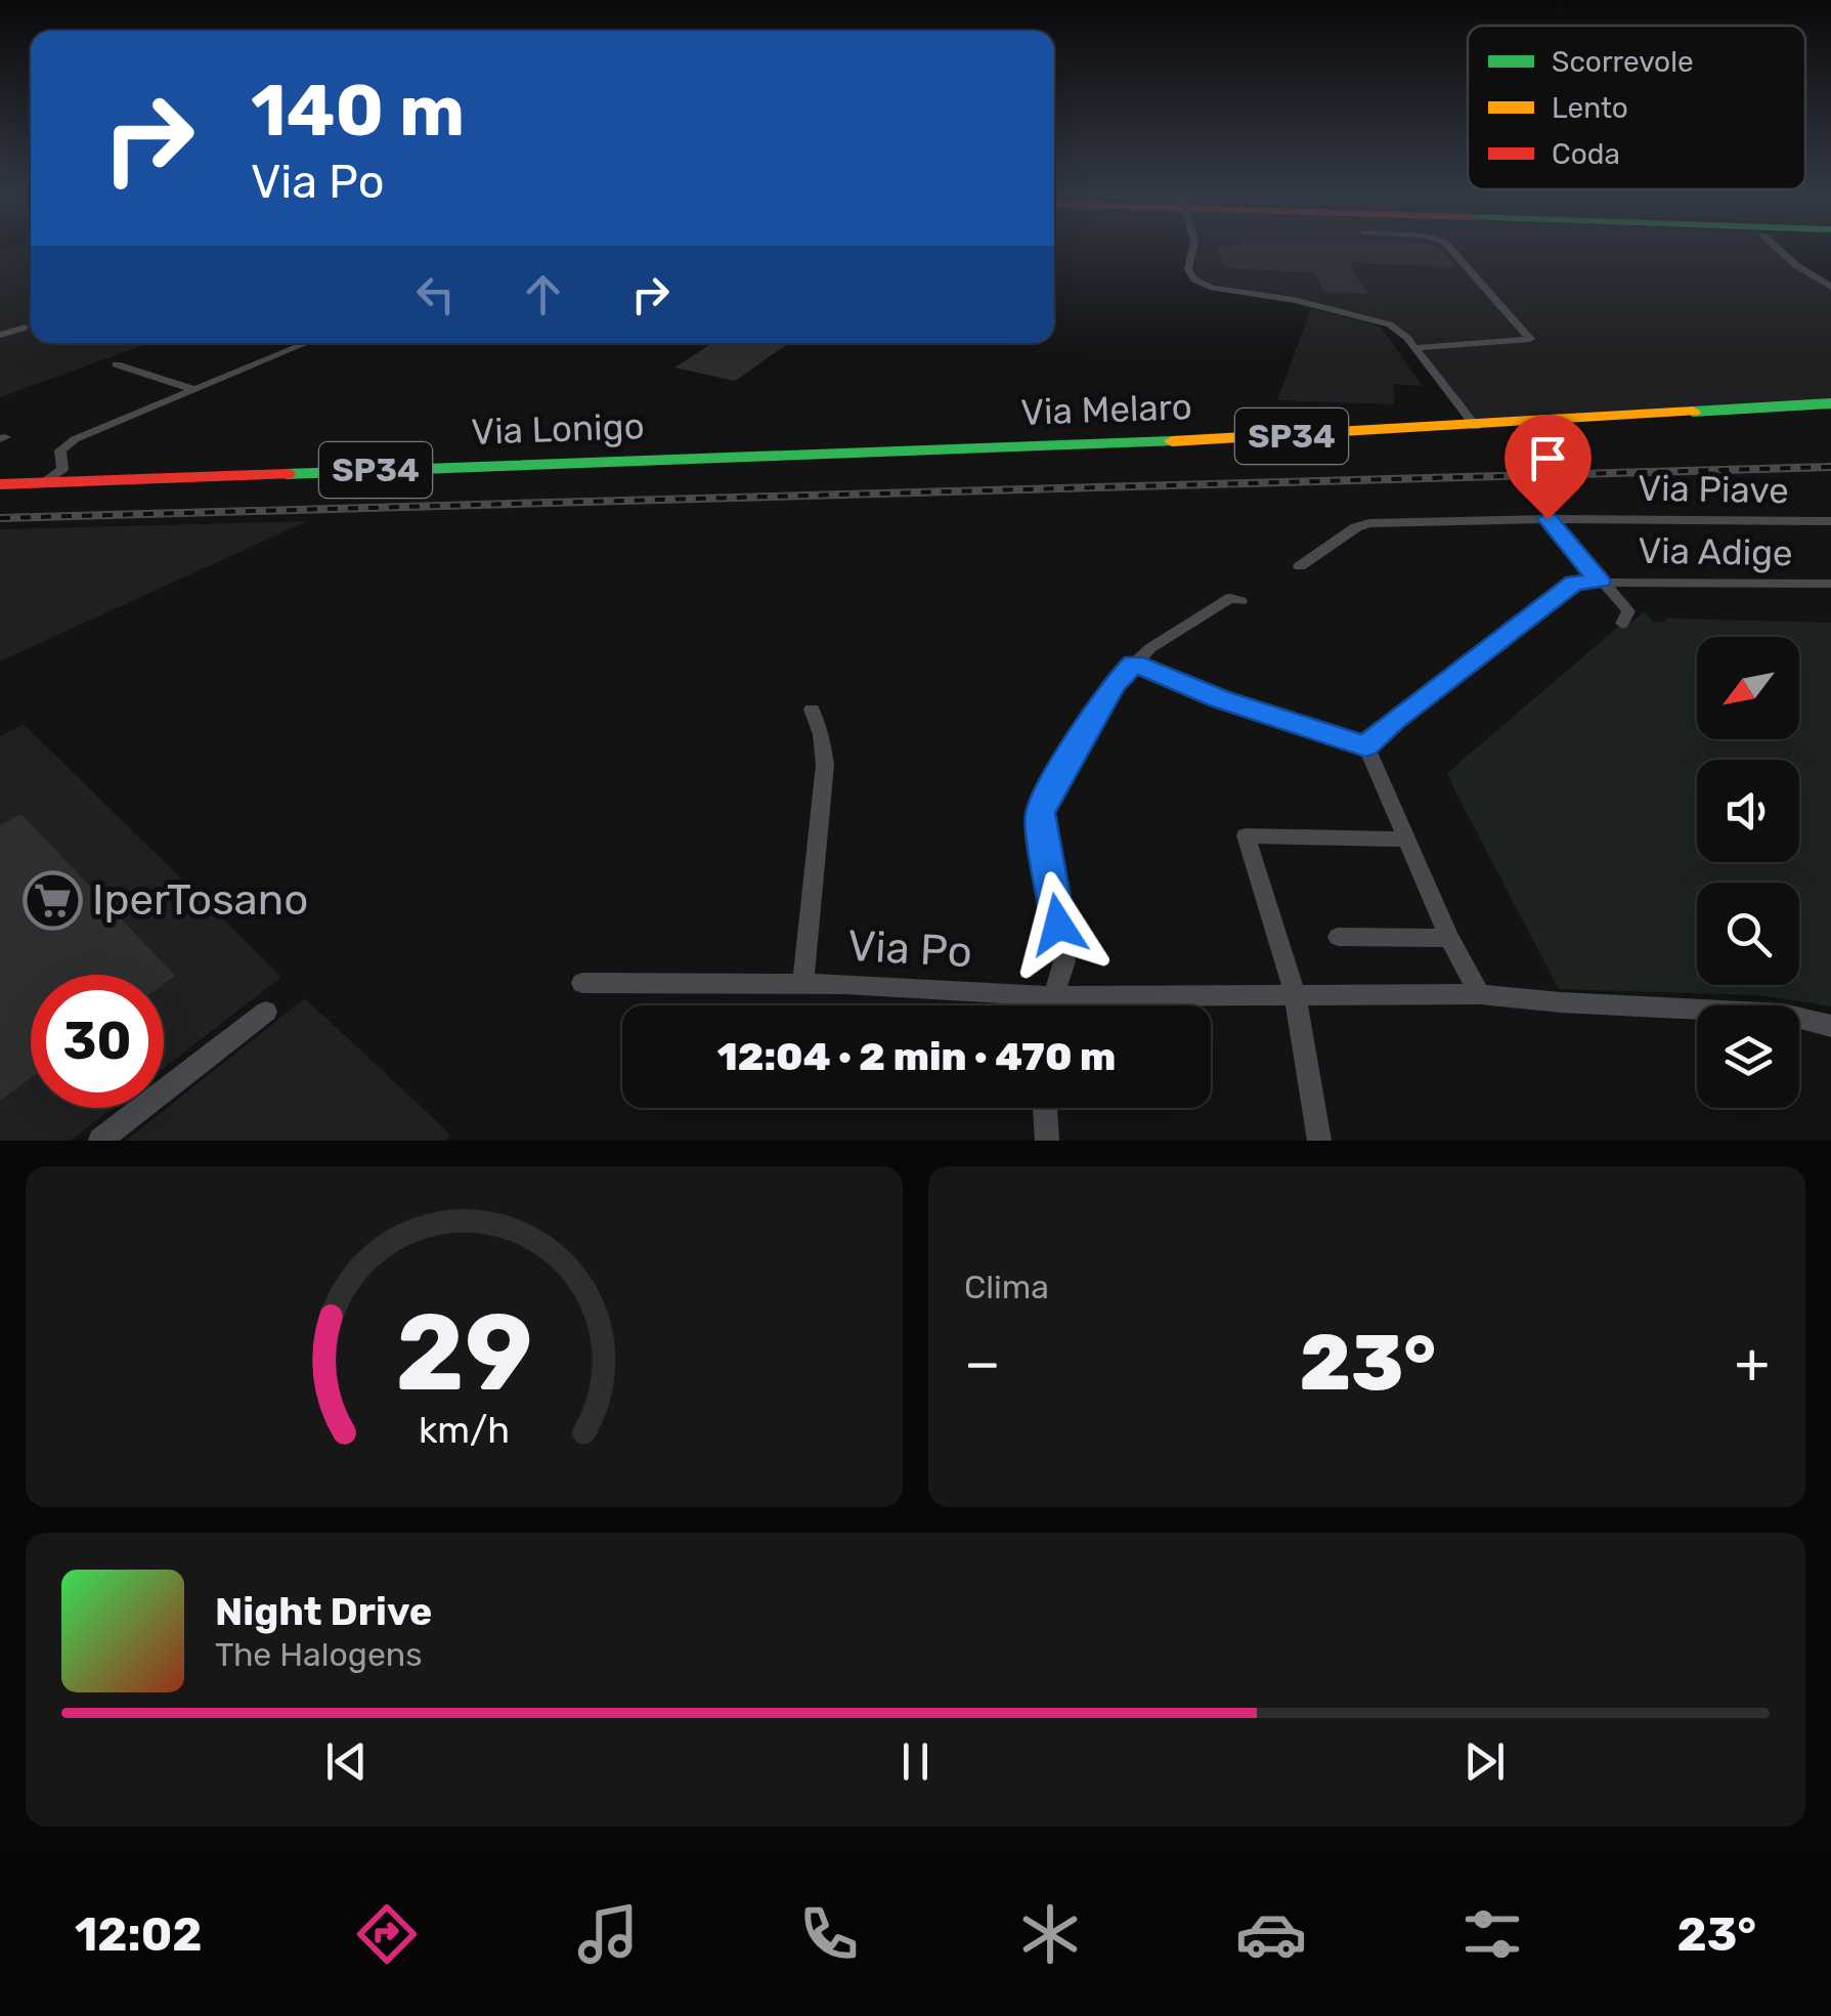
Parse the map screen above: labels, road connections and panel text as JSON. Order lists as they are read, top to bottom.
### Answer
{
  "streets": {
    "main road": ["Via Melaro", "Via Lonigo", "SP34"],
    "street": ["Via Piave", "Via Adige", "Via Po"]
  },
  "crossings": [
    ["Via Melaro", "Via Lonigo"]
  ],
  "places": {
    "supermarket": ["IperTosano"]
  },
  "legend": ["Scorrevole", "Lento", "Coda"],
  "north": "bottom left",
  "page": {
    "turn": ["140 m", "Via Po"],
    "limit": "30",
    "trip": "12:04 · 2 min · 470 m",
    "tile": "Clima",
    "heat": ["−", "23°", "+"],
    "song": ["Night Drive", "The Halogens"],
    "tabs": ["12:02", "23°"],
    "gauge": ["29", "km/h"]
  }
}
